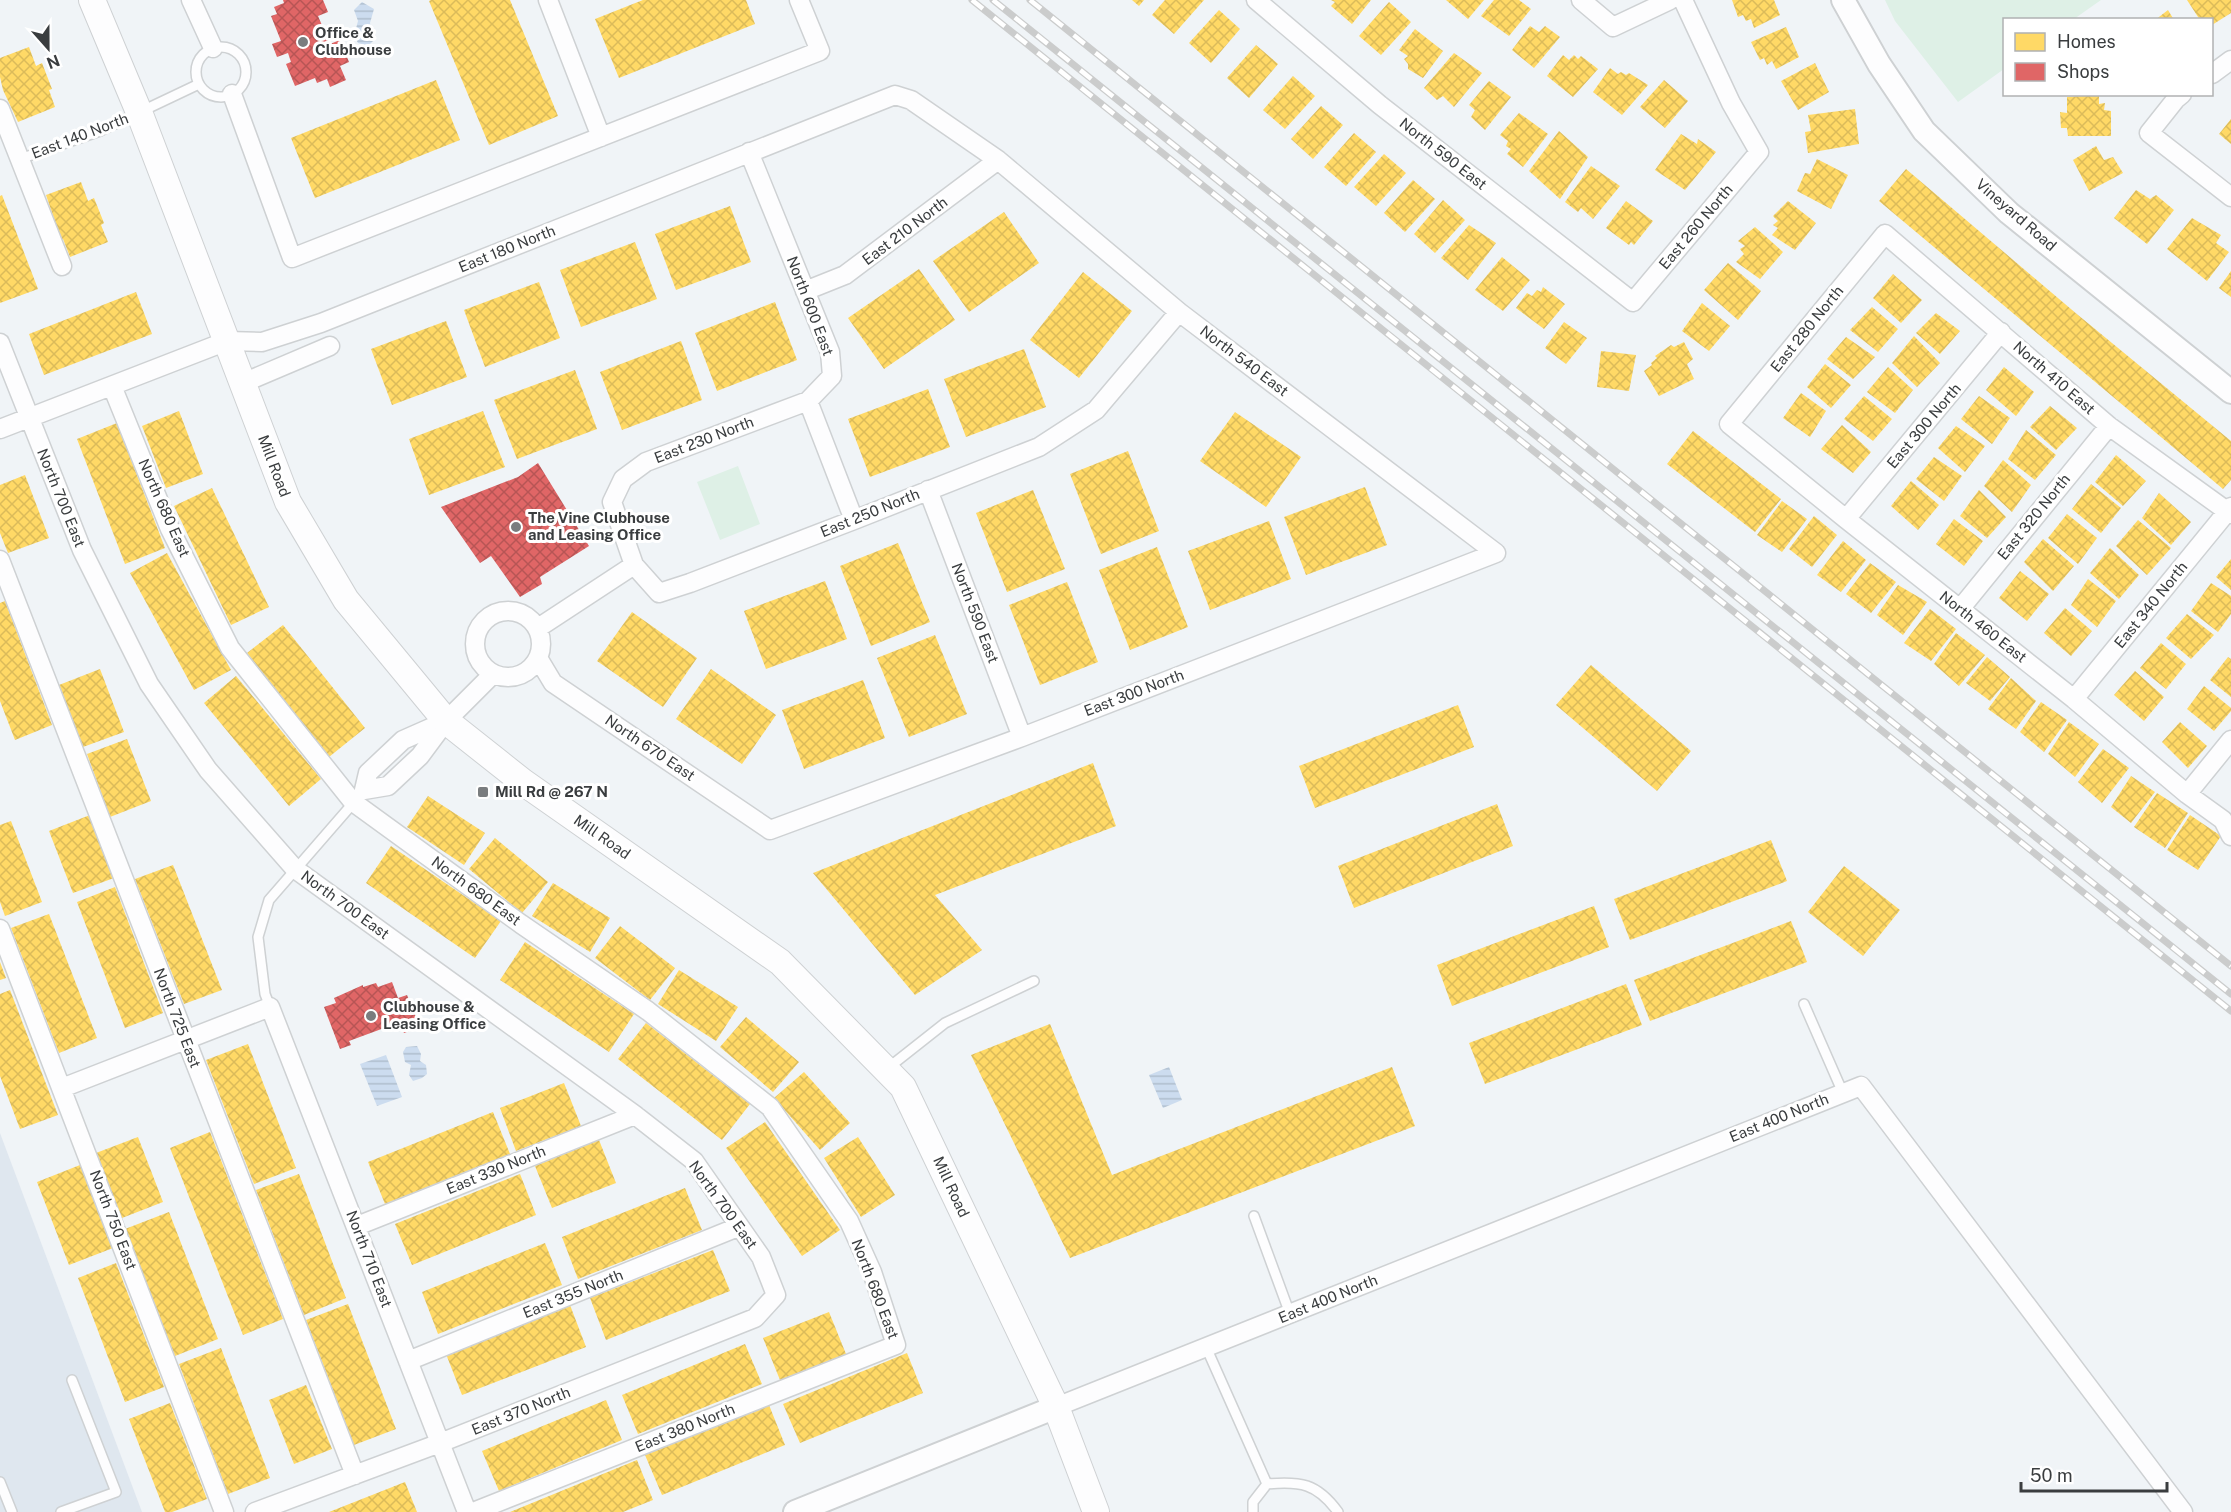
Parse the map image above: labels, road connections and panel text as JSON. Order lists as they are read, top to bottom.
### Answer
{
  "streets": {
    "main road": ["Mill Road"],
    "street": [
      "North 590 East",
      "Vineyard Road",
      "East 260 North",
      "East 210 North",
      "East 180 North",
      "North 600 East",
      "East 280 North",
      "North 540 East",
      "North 410 East",
      "East 300 North",
      "East 230 North",
      "North 700 East",
      "North 680 East",
      "East 250 North",
      "East 320 North",
      "East 340 North",
      "North 460 East",
      "North 670 East",
      "North 725 East",
      "East 400 North",
      "East 330 North",
      "North 750 East",
      "North 710 East",
      "East 355 North",
      "East 370 North",
      "East 380 North"
    ],
    "lane": ["East 140 North"]
  },
  "crossings": [
    ["East 140 North", "Mill Road"],
    ["North 590 East", "East 260 North"],
    ["North 590 East", "East 300 North"],
    ["North 590 East", "East 250 North"],
    ["East 210 North", "East 180 North"],
    ["East 210 North", "North 600 East"],
    ["East 210 North", "North 540 East"],
    ["East 180 North", "North 600 East"],
    ["East 180 North", "North 540 East"],
    ["East 180 North", "Mill Road"],
    ["East 180 North", "North 700 East"],
    ["East 180 North", "North 680 East"],
    ["North 600 East", "East 230 North"],
    ["East 280 North", "North 410 East"],
    ["East 280 North", "North 460 East"],
    ["North 540 East", "East 300 North"],
    ["North 540 East", "East 250 North"],
    ["North 410 East", "East 300 North"],
    ["North 410 East", "East 320 North"],
    ["North 410 East", "East 340 North"],
    ["East 300 North", "North 460 East"],
    ["East 300 North", "North 670 East"],
    ["East 230 North", "East 250 North"],
    ["Mill Road", "East 400 North"],
    ["North 700 East", "East 330 North"],
    ["North 700 East", "East 355 North"],
    ["North 700 East", "East 370 North"],
    ["North 680 East", "East 380 North"],
    ["East 320 North", "North 460 East"],
    ["East 340 North", "North 460 East"],
    ["North 725 East", "East 370 North"],
    ["East 330 North", "North 710 East"],
    ["North 710 East", "East 355 North"],
    ["North 710 East", "East 370 North"]
  ],
  "places": {
    "other": ["Office & Clubhouse", "The Vine Clubhouse and Leasing Office", "Clubhouse & Leasing Office"],
    "transit": ["Mill Rd @ 267 N"]
  },
  "legend": ["Homes", "Shops"],
  "scale_bar": "50 m",
  "north": "bottom"
}
